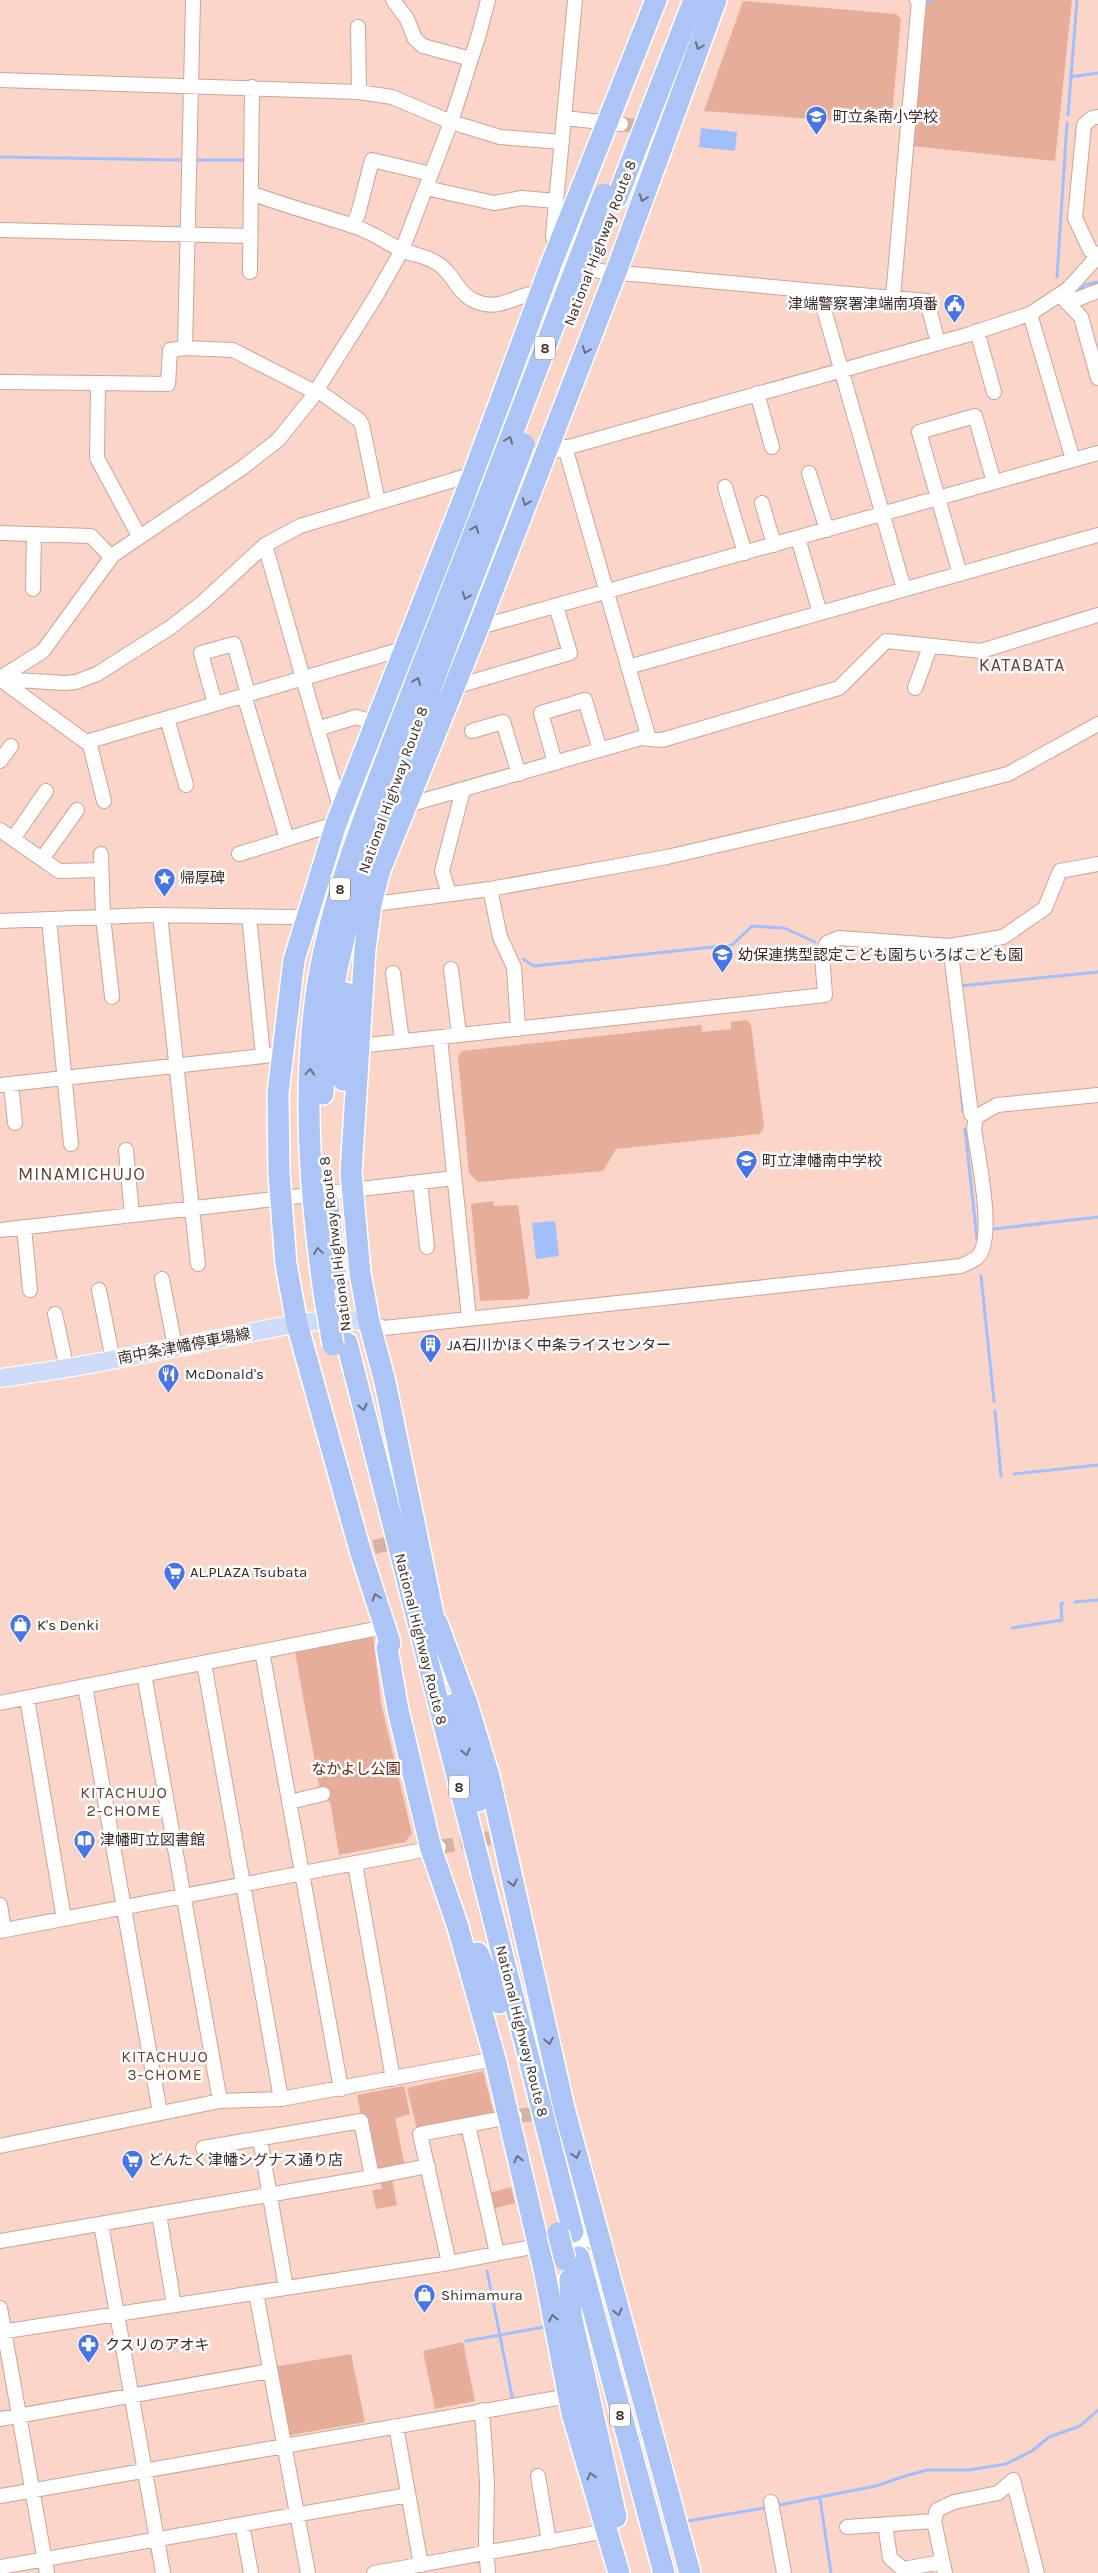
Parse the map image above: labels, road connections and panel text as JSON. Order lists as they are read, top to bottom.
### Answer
{
  "streets": {
    "highway": ["National Highway Route 8", "8"],
    "main road": ["南中条津幡停車場線"]
  },
  "crossings": [
    ["National Highway Route 8", "8"]
  ],
  "districts": [
    "KATABATA",
    "MINAMICHUJO",
    "KITACHUJO 2-CHOME",
    "KITACHUJO 3-CHOME"
  ],
  "parks": ["なかよし公園"],
  "places": {
    "school or university": ["町立条南小学校", "幼保連携型認定こども園ちいろばこども園", "町立津幡南中学校"],
    "public building": ["津端警察署津端南項番"],
    "place": ["帰厚碑"],
    "building": ["JA石川かほく中条ライスセンター"],
    "restaurant": ["McDonald's"],
    "supermarket": ["AL.PLAZA Tsubata", "どんたく津幡シグナス通り店"],
    "shop": ["K's Denki", "Shimamura"],
    "library": ["津幡町立図書館"],
    "pharmacy": ["クスリのアオキ"]
  }
}
